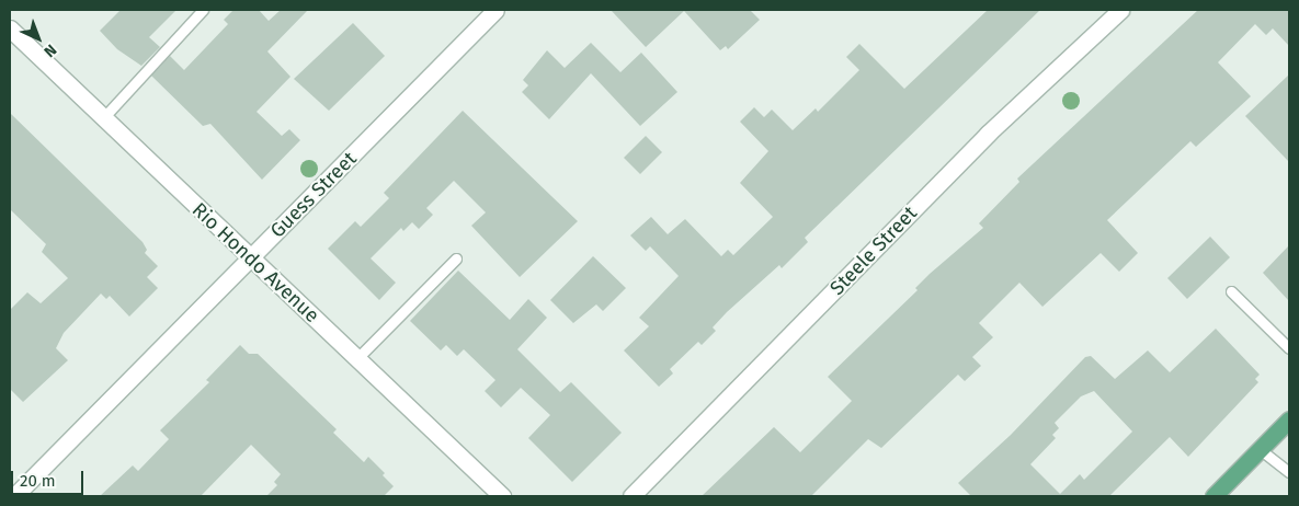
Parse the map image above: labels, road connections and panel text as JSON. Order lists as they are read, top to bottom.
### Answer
{
  "streets": {
    "street": ["Guess Street", "Steele Street", "Rio Hondo Avenue"]
  },
  "crossings": [
    ["Guess Street", "Rio Hondo Avenue"]
  ],
  "scale_bar": "20 m",
  "north": "bottom right"
}
